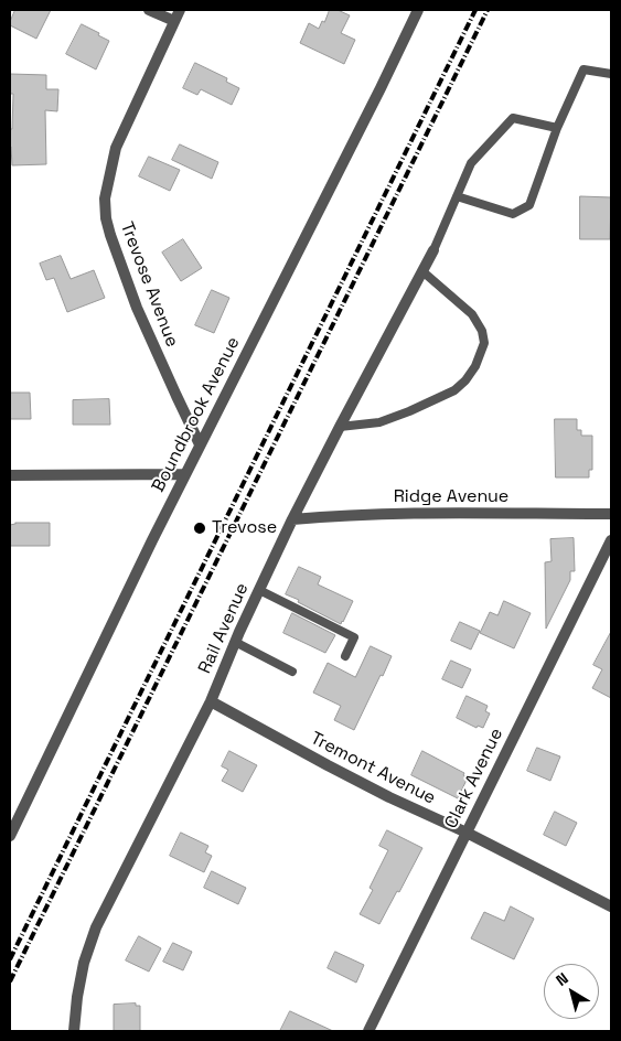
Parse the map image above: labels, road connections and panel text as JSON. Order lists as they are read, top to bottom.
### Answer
{
  "streets": {
    "street": [
      "Trevose Avenue",
      "Boundbrook Avenue",
      "Ridge Avenue",
      "Rail Avenue",
      "Tremont Avenue",
      "Clark Avenue"
    ]
  },
  "crossings": [
    ["Trevose Avenue", "Boundbrook Avenue"],
    ["Ridge Avenue", "Rail Avenue"],
    ["Rail Avenue", "Tremont Avenue"],
    ["Tremont Avenue", "Clark Avenue"]
  ],
  "places": ["Trevose"],
  "north": "top left"
}
